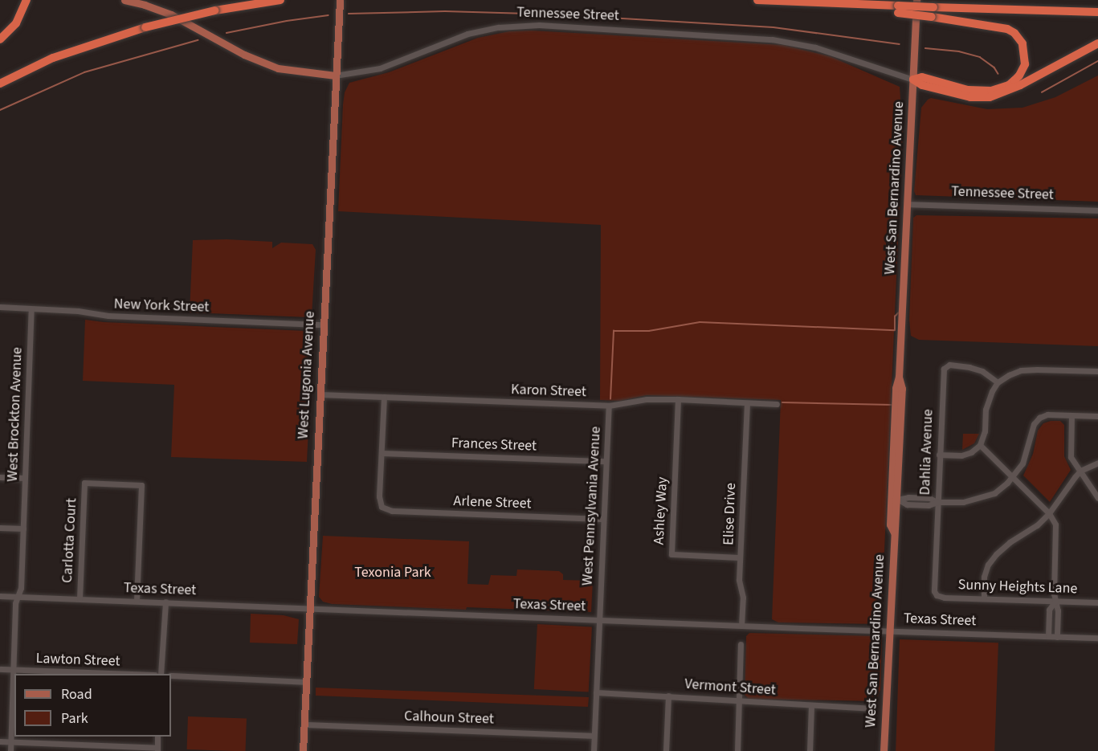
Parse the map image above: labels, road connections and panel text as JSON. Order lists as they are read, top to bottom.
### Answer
{
  "streets": {
    "main road": ["Tennessee Street", "West San Bernardino Avenue", "West Lugonia Avenue"],
    "street": [
      "New York Street",
      "Karon Street",
      "West Brockton Avenue",
      "Frances Street",
      "Dahlia Avenue",
      "Arlene Street",
      "West Pennsylvania Avenue",
      "Ashley Way",
      "Elise Drive",
      "Carlotta Court",
      "Sunny Heights Lane",
      "Texas Street",
      "Lawton Street",
      "Vermont Street",
      "Calhoun Street"
    ]
  },
  "crossings": [
    ["Tennessee Street", "West San Bernardino Avenue"],
    ["Tennessee Street", "West Lugonia Avenue"],
    ["West San Bernardino Avenue", "Texas Street"],
    ["New York Street", "West Lugonia Avenue"],
    ["New York Street", "West Brockton Avenue"],
    ["West Lugonia Avenue", "Karon Street"],
    ["West Lugonia Avenue", "Texas Street"],
    ["West Lugonia Avenue", "Calhoun Street"],
    ["Karon Street", "West Pennsylvania Avenue"],
    ["Karon Street", "Ashley Way"],
    ["Karon Street", "Elise Drive"],
    ["West Brockton Avenue", "Texas Street"],
    ["West Brockton Avenue", "Lawton Street"],
    ["Frances Street", "Arlene Street"],
    ["Frances Street", "West Pennsylvania Avenue"],
    ["Dahlia Avenue", "Sunny Heights Lane"],
    ["Arlene Street", "West Pennsylvania Avenue"],
    ["West Pennsylvania Avenue", "Texas Street"],
    ["West Pennsylvania Avenue", "Vermont Street"],
    ["West Pennsylvania Avenue", "Calhoun Street"],
    ["Ashley Way", "Elise Drive"],
    ["Elise Drive", "Texas Street"],
    ["Carlotta Court", "Texas Street"]
  ],
  "parks": ["Texonia Park"],
  "legend": ["Road", "Park"]
}
